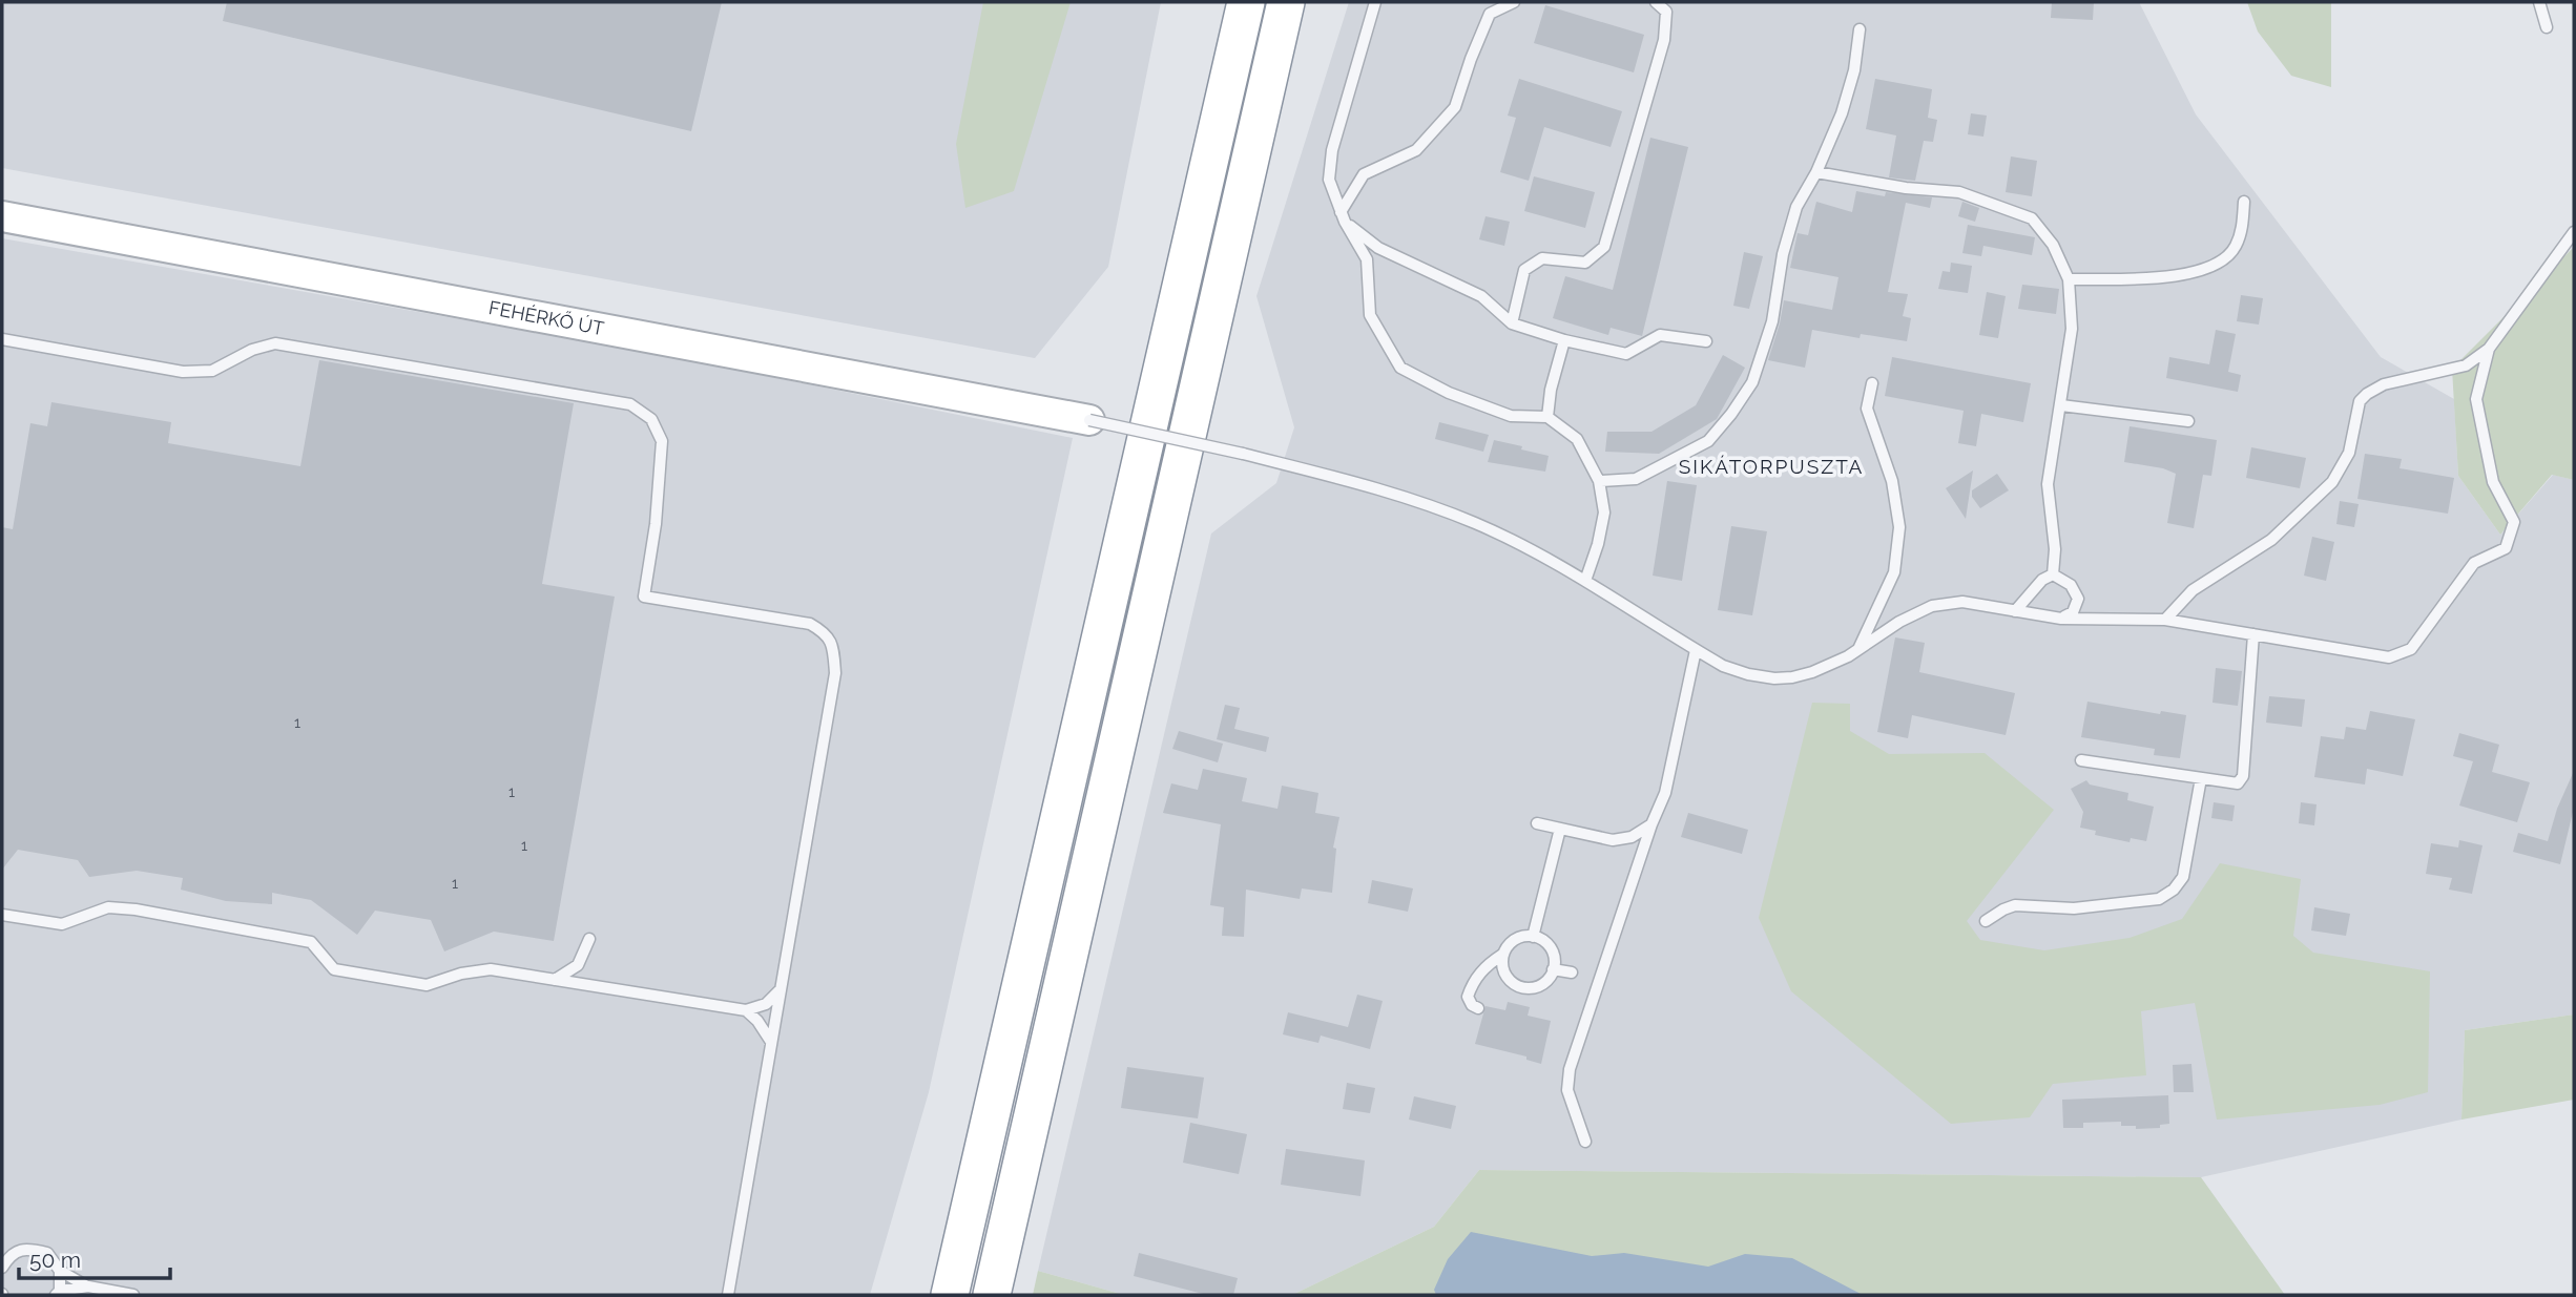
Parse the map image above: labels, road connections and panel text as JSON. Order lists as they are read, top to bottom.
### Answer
{
  "streets": {
    "street": ["FEHÉRKŐ ÚT"]
  },
  "districts": ["SIKÁTORPUSZTA"],
  "house_numbers": [
    "1",
    "1",
    "1",
    "1"
  ],
  "scale_bar": "50 m"
}
